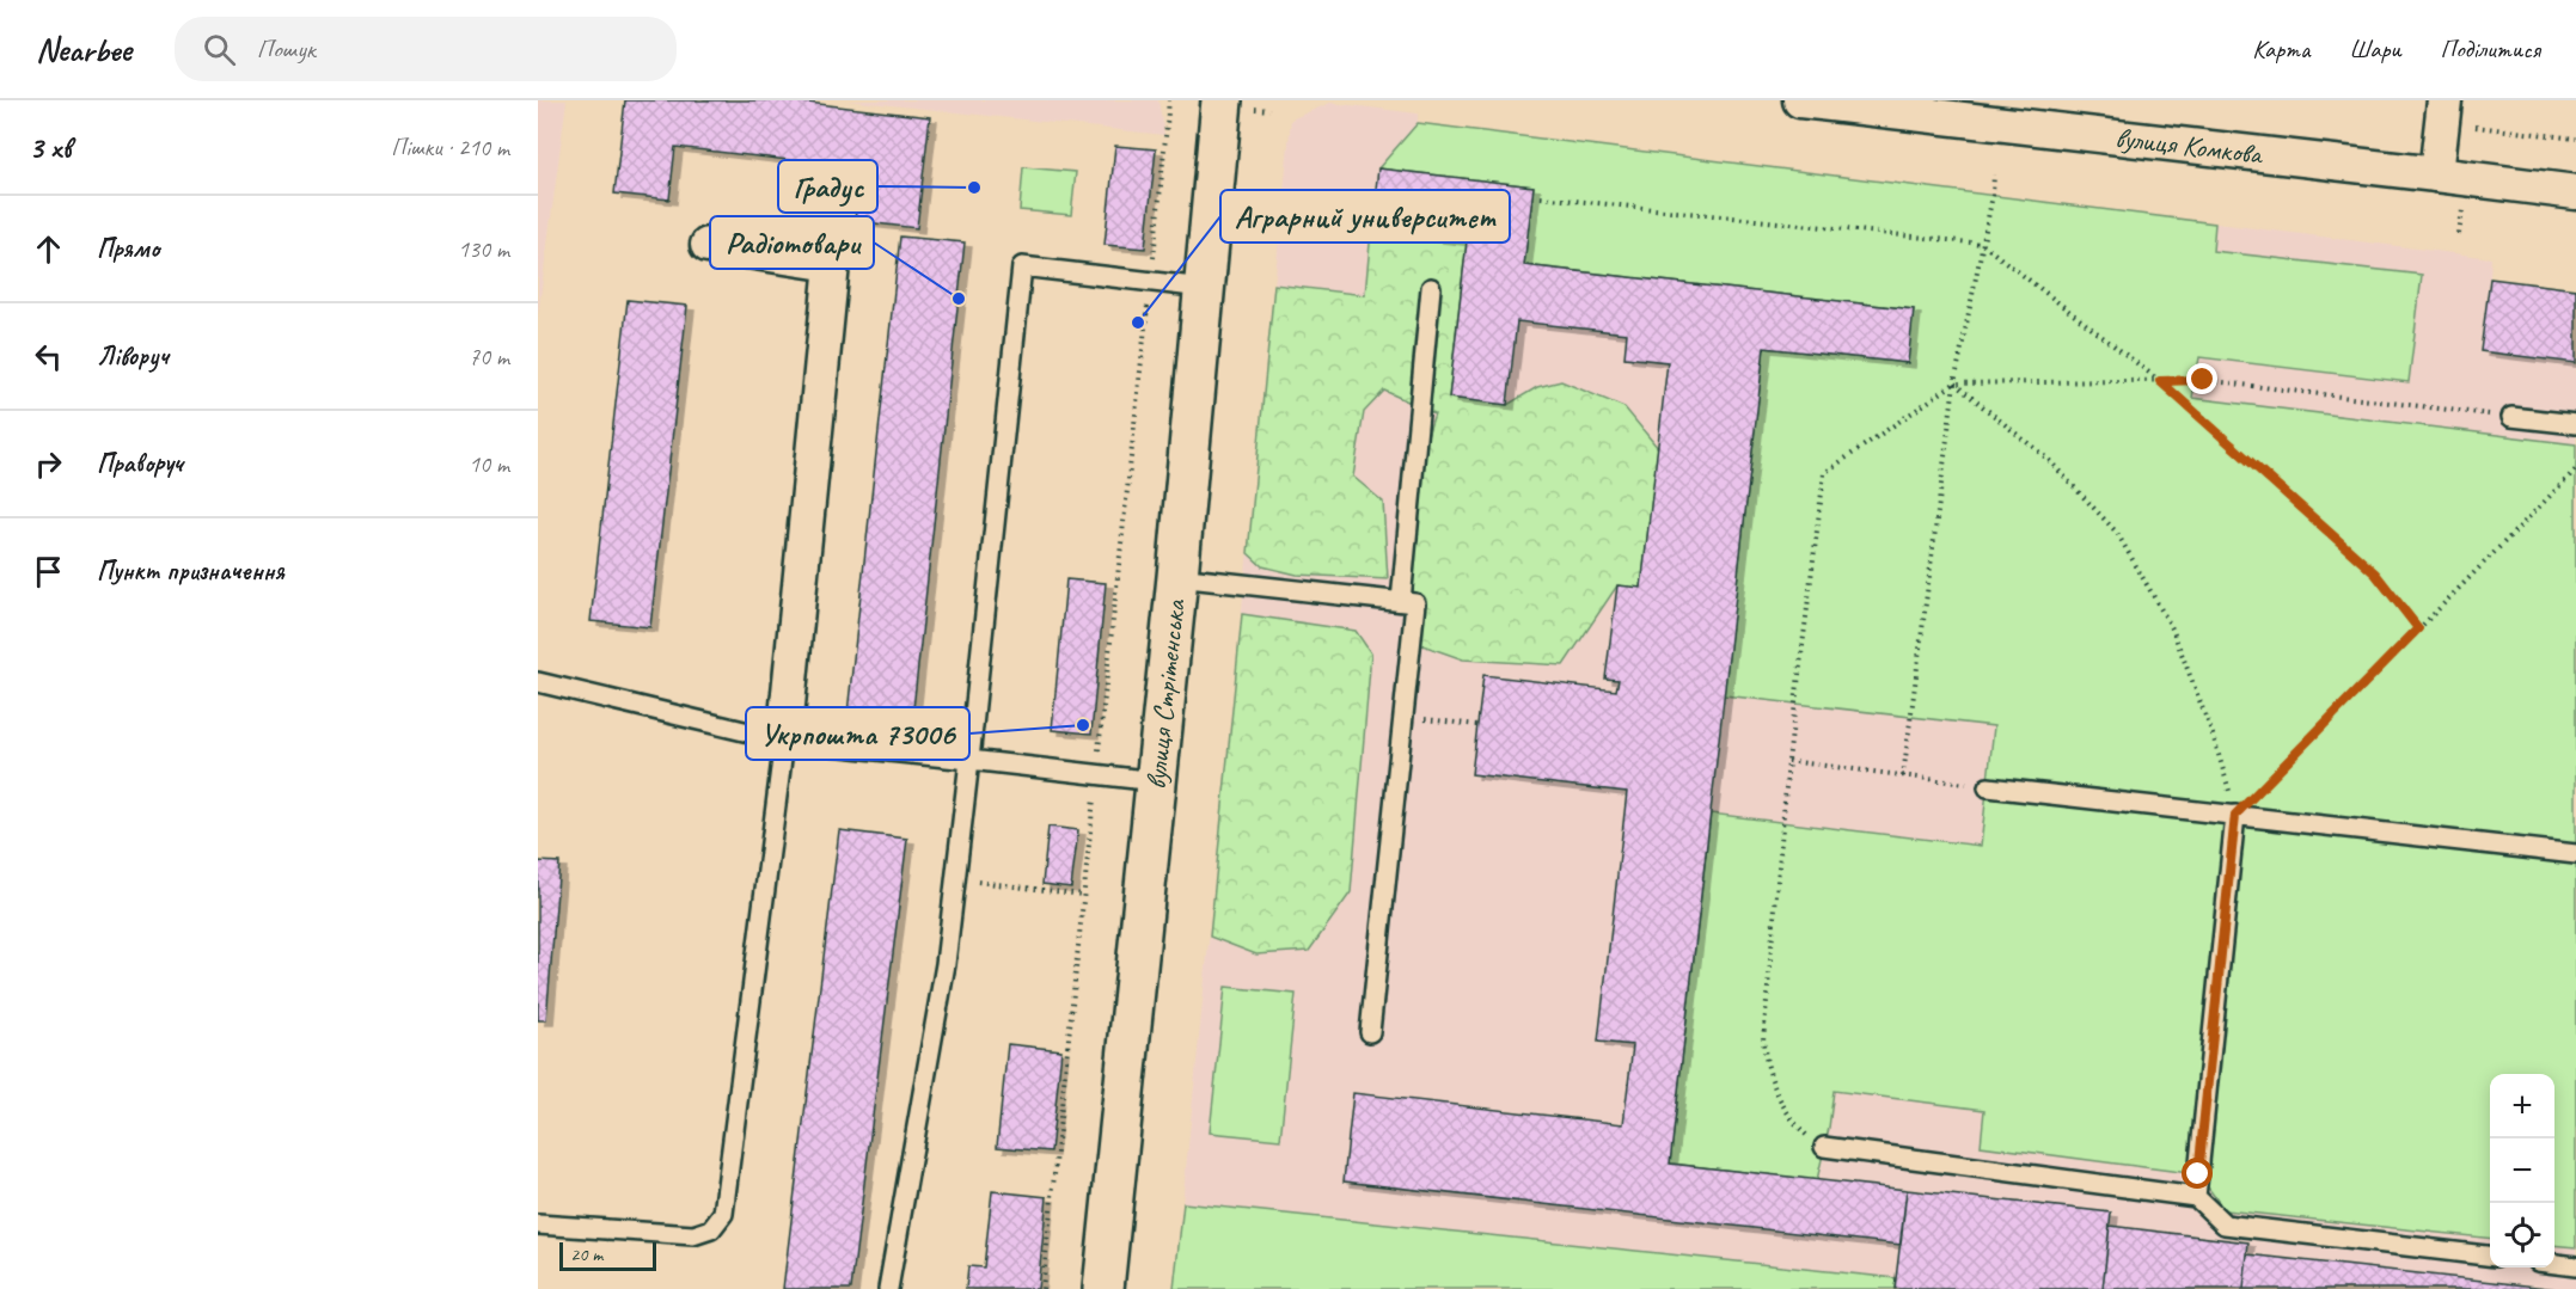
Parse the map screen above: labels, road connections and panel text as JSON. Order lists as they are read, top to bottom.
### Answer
{
  "streets": {
    "main road": ["вулиця Стрітенська"],
    "street": ["вулиця Комкова"]
  },
  "places": [
    "Градус",
    "Радіотовари",
    "Аграрний университет",
    "Укрпошта 73006"
  ],
  "scale_bar": "20 m",
  "page": {
    "header": "Nearbee",
    "search": "Пошук",
    "nav": ["Карта", "Шари", "Поділитися"],
    "heading": ["3 хв", "Пішки · 210 m"],
    "list": [
      ["Прямо", "130 m"],
      ["Ліворуч", "70 m"],
      ["Праворуч", "10 m"],
      "Пункт призначення"
    ],
    "map_buttons": ["+", "−"],
    "scale": "20 m"
  }
}
